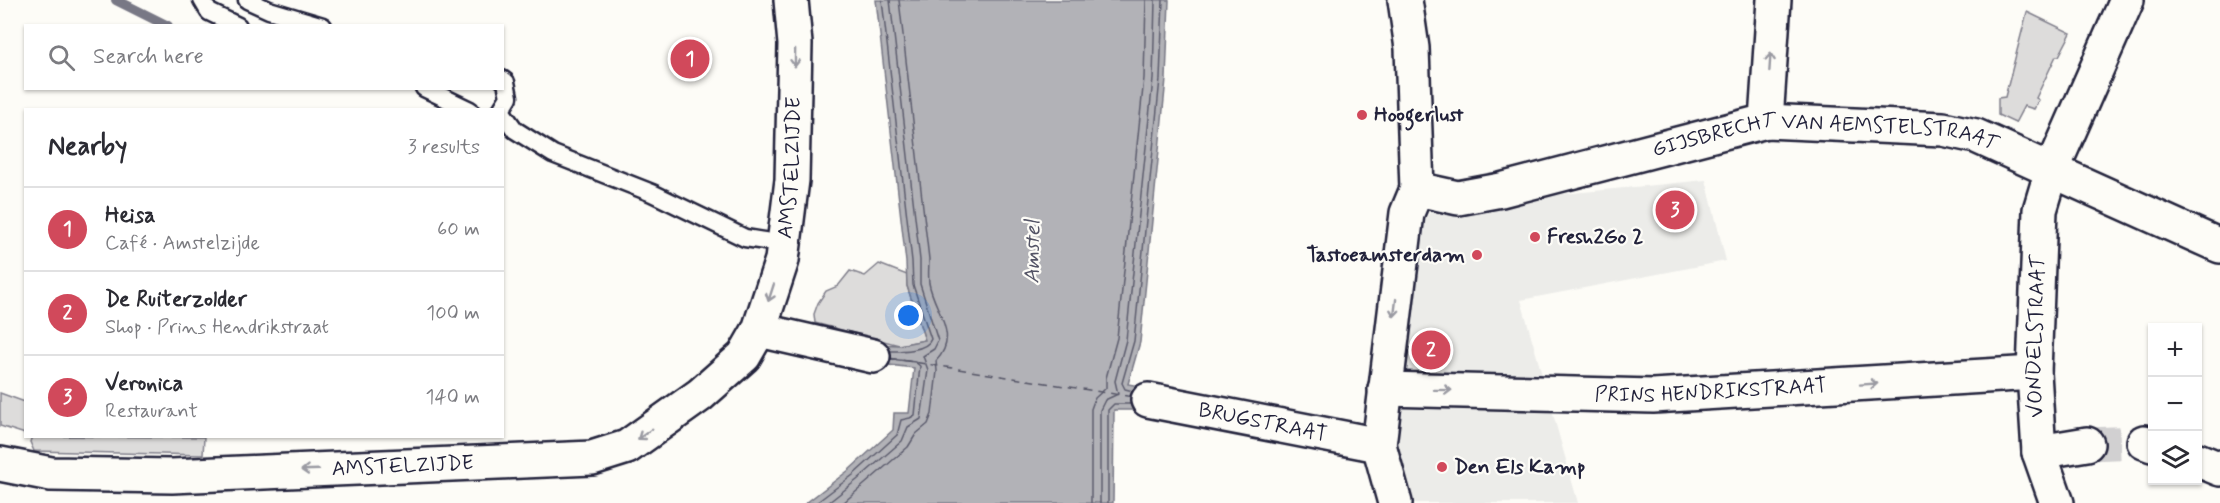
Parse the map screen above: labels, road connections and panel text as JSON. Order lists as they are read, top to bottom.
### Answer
{
  "streets": {
    "street": [
      "GIJSBRECHT VAN AEMSTELSTRAAT",
      "AMSTELZIJDE",
      "VONDELSTRAAT",
      "PRINS HENDRIKSTRAAT",
      "BRUGSTRAAT"
    ]
  },
  "crossings": [
    ["GIJSBRECHT VAN AEMSTELSTRAAT", "VONDELSTRAAT"],
    ["VONDELSTRAAT", "PRINS HENDRIKSTRAAT"]
  ],
  "one_way": ["AMSTELZIJDE", "PRINS HENDRIKSTRAAT"],
  "water": ["Amstel"],
  "places": [
    "Hoogerlust",
    "Fresh2Go 2",
    "Tastoeamsterdam",
    "Den Els Kamp"
  ],
  "page": {
    "search": "Search here",
    "pins": ["1", "3", "2"],
    "heading": ["Nearby", "3 results"],
    "list": [
      {
        "mark": "1",
        "name": "Heisa",
        "note": "Café · Amstelzijde",
        "value": "60 m"
      },
      {
        "mark": "2",
        "name": "De Ruiterzolder",
        "note": "Shop · Prins Hendrikstraat",
        "value": "100 m"
      },
      {
        "mark": "3",
        "name": "Veronica",
        "note": "Restaurant",
        "value": "140 m"
      }
    ],
    "map_buttons": ["+", "−"]
  }
}
